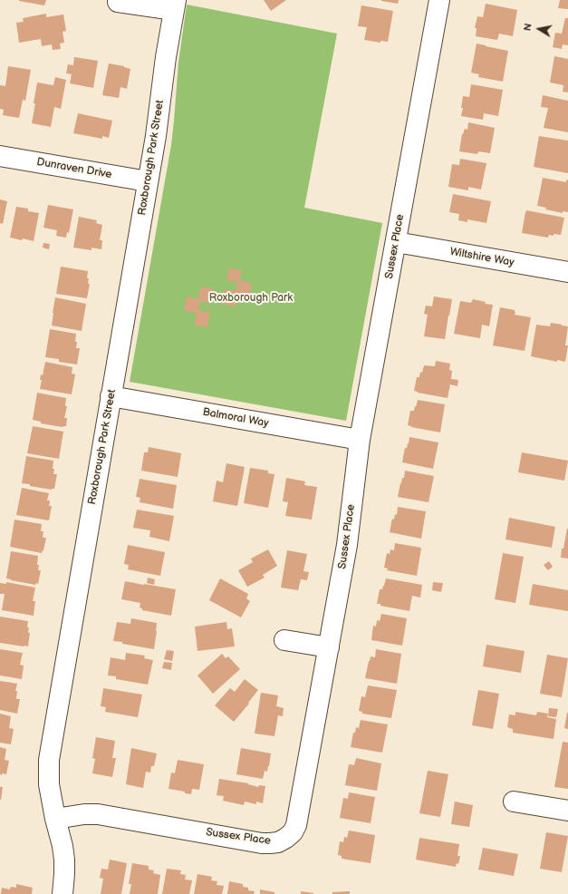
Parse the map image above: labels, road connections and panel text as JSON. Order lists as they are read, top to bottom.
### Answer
{
  "streets": {
    "street": [
      "Roxborough Park Street",
      "Dunraven Drive",
      "Sussex Place",
      "Wiltshire Way",
      "Balmoral Way"
    ]
  },
  "crossings": [
    ["Roxborough Park Street", "Dunraven Drive"],
    ["Roxborough Park Street", "Sussex Place"],
    ["Roxborough Park Street", "Balmoral Way"],
    ["Sussex Place", "Wiltshire Way"],
    ["Sussex Place", "Balmoral Way"]
  ],
  "parks": ["Roxborough Park"],
  "north": "left"
}
